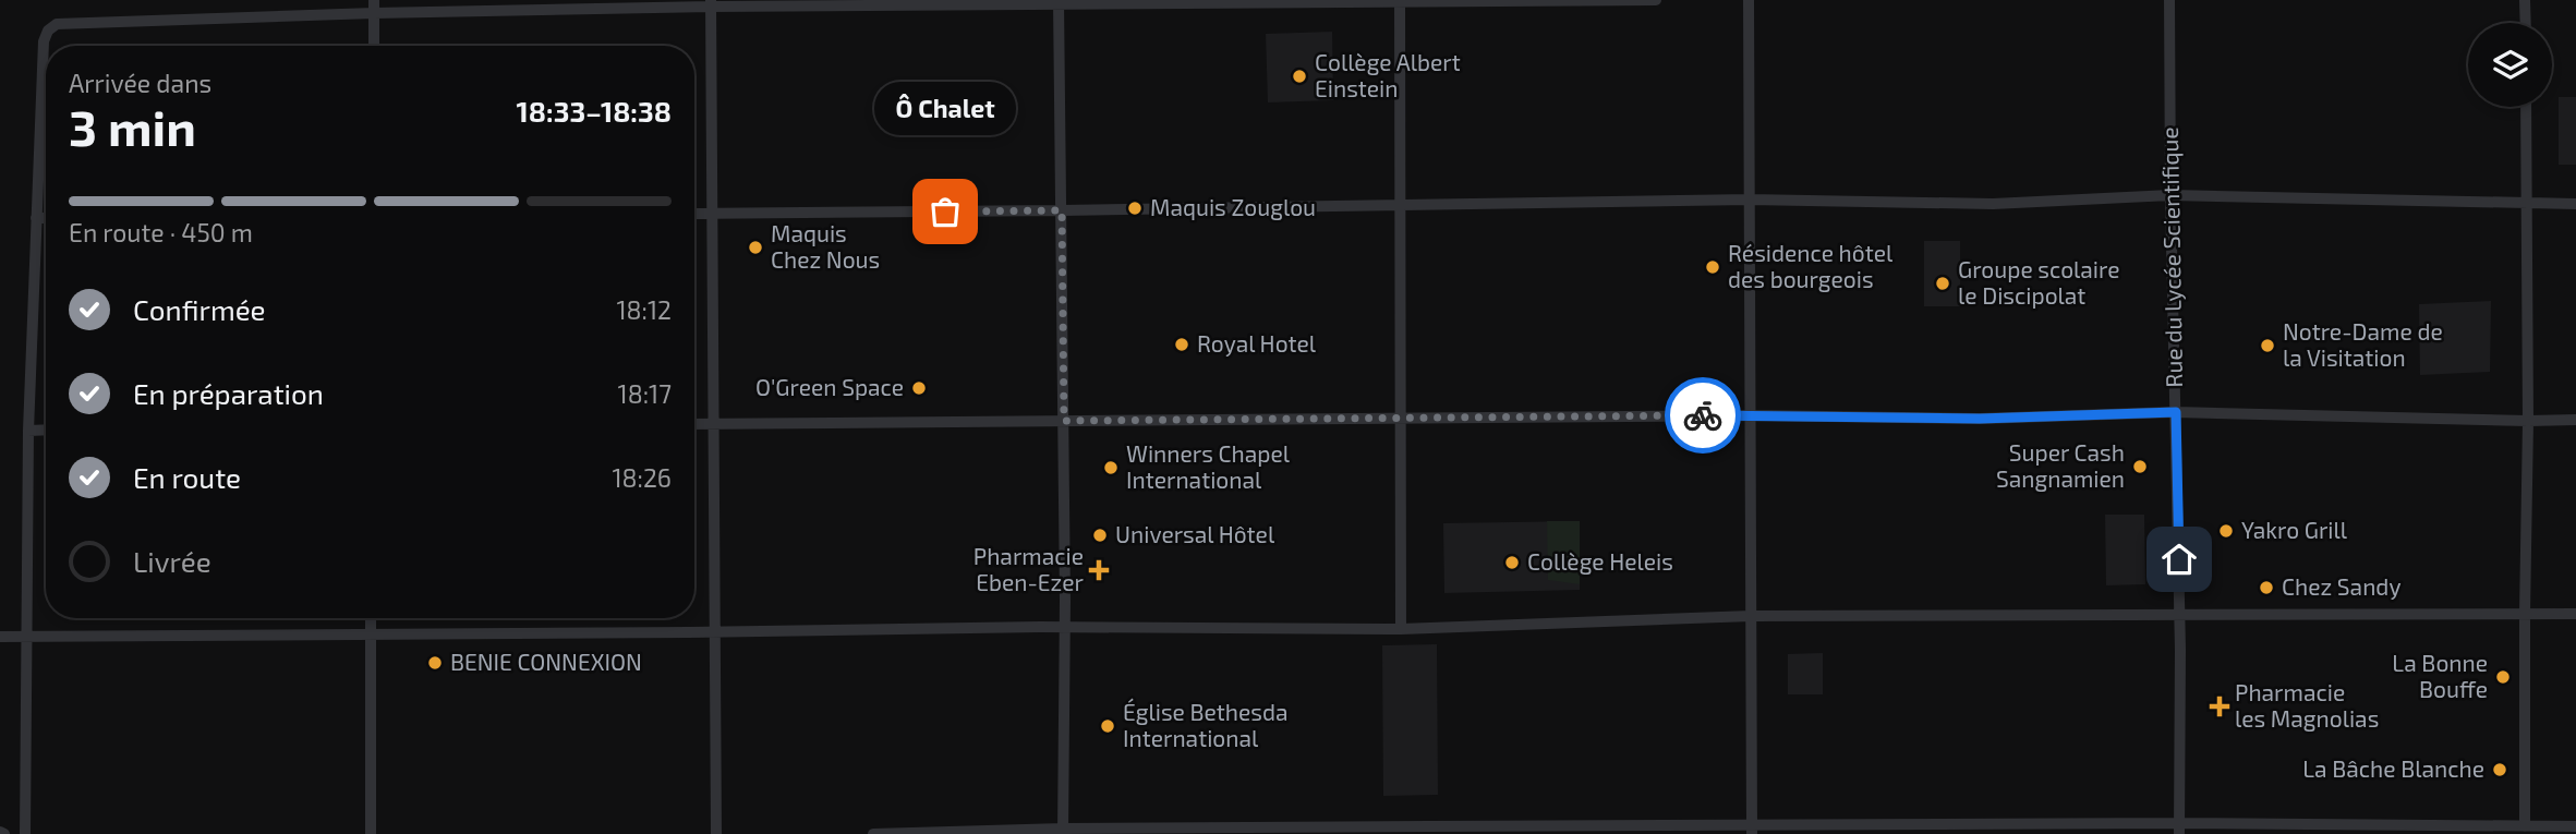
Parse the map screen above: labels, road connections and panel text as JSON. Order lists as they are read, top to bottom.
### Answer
{
  "streets": {
    "street": ["Rue du Lycée Scientifique"]
  },
  "places": {
    "other": [
      "Collège Albert Einstein",
      "Maquis Zouglou",
      "Ô Chalet",
      "Maquis Chez Nous",
      "Résidence hôtel des bourgeois",
      "Groupe scolaire le Discipolat",
      "Royal Hotel",
      "Notre-Dame de la Visitation",
      "O'Green Space",
      "Super Cash Sangnamien",
      "Winners Chapel International",
      "Yakro Grill",
      "Universal Hôtel",
      "Collège Heleis",
      "Chez Sandy",
      "BENIE CONNEXION",
      "La Bonne Bouffe",
      "Église Bethesda International",
      "La Bâche Blanche"
    ],
    "health": ["Pharmacie Eben-Ezer", "Pharmacie les Magnolias"]
  },
  "page": {
    "heading": ["3 min", "Arrivée dans", "18:33–18:38"],
    "bubble": "Ô Chalet",
    "bar": "En route · 450 m",
    "list": [
      ["Confirmée", "18:12"],
      ["En préparation", "18:17"],
      ["En route", "18:26"],
      "Livrée"
    ]
  }
}
